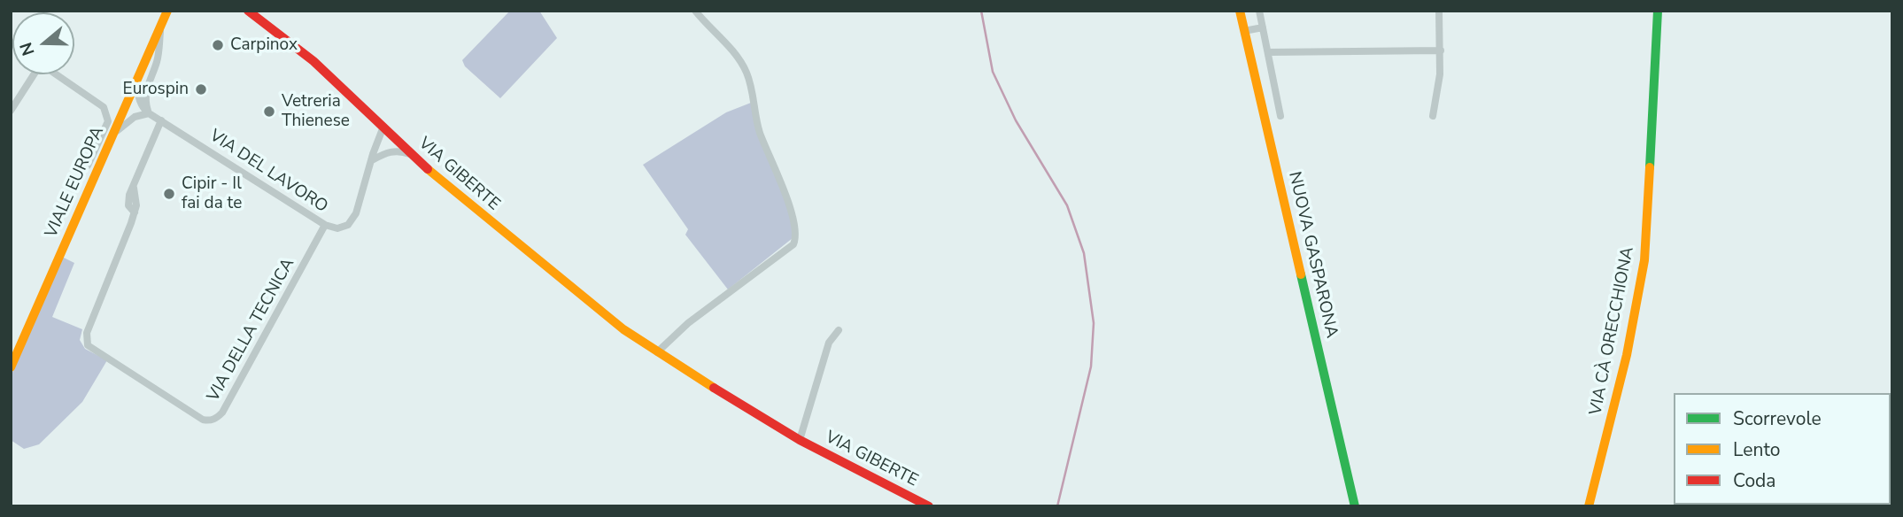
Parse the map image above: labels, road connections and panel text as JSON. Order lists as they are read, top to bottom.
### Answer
{
  "streets": {
    "main road": [
      "VIA GIBERTE",
      "VIALE EUROPA",
      "NUOVA GASPARONA",
      "VIA CÀ ORECCHIONA"
    ],
    "street": ["VIA DEL LAVORO", "VIA DELLA TECNICA"]
  },
  "crossings": [
    ["VIA DEL LAVORO", "VIA GIBERTE"],
    ["VIA DEL LAVORO", "VIA DELLA TECNICA"]
  ],
  "places": [
    "Carpinox",
    "Eurospin",
    "Vetreria Thienese",
    "Cipir - Il fai da te"
  ],
  "legend": ["Scorrevole", "Lento", "Coda"],
  "north": "left"
}
